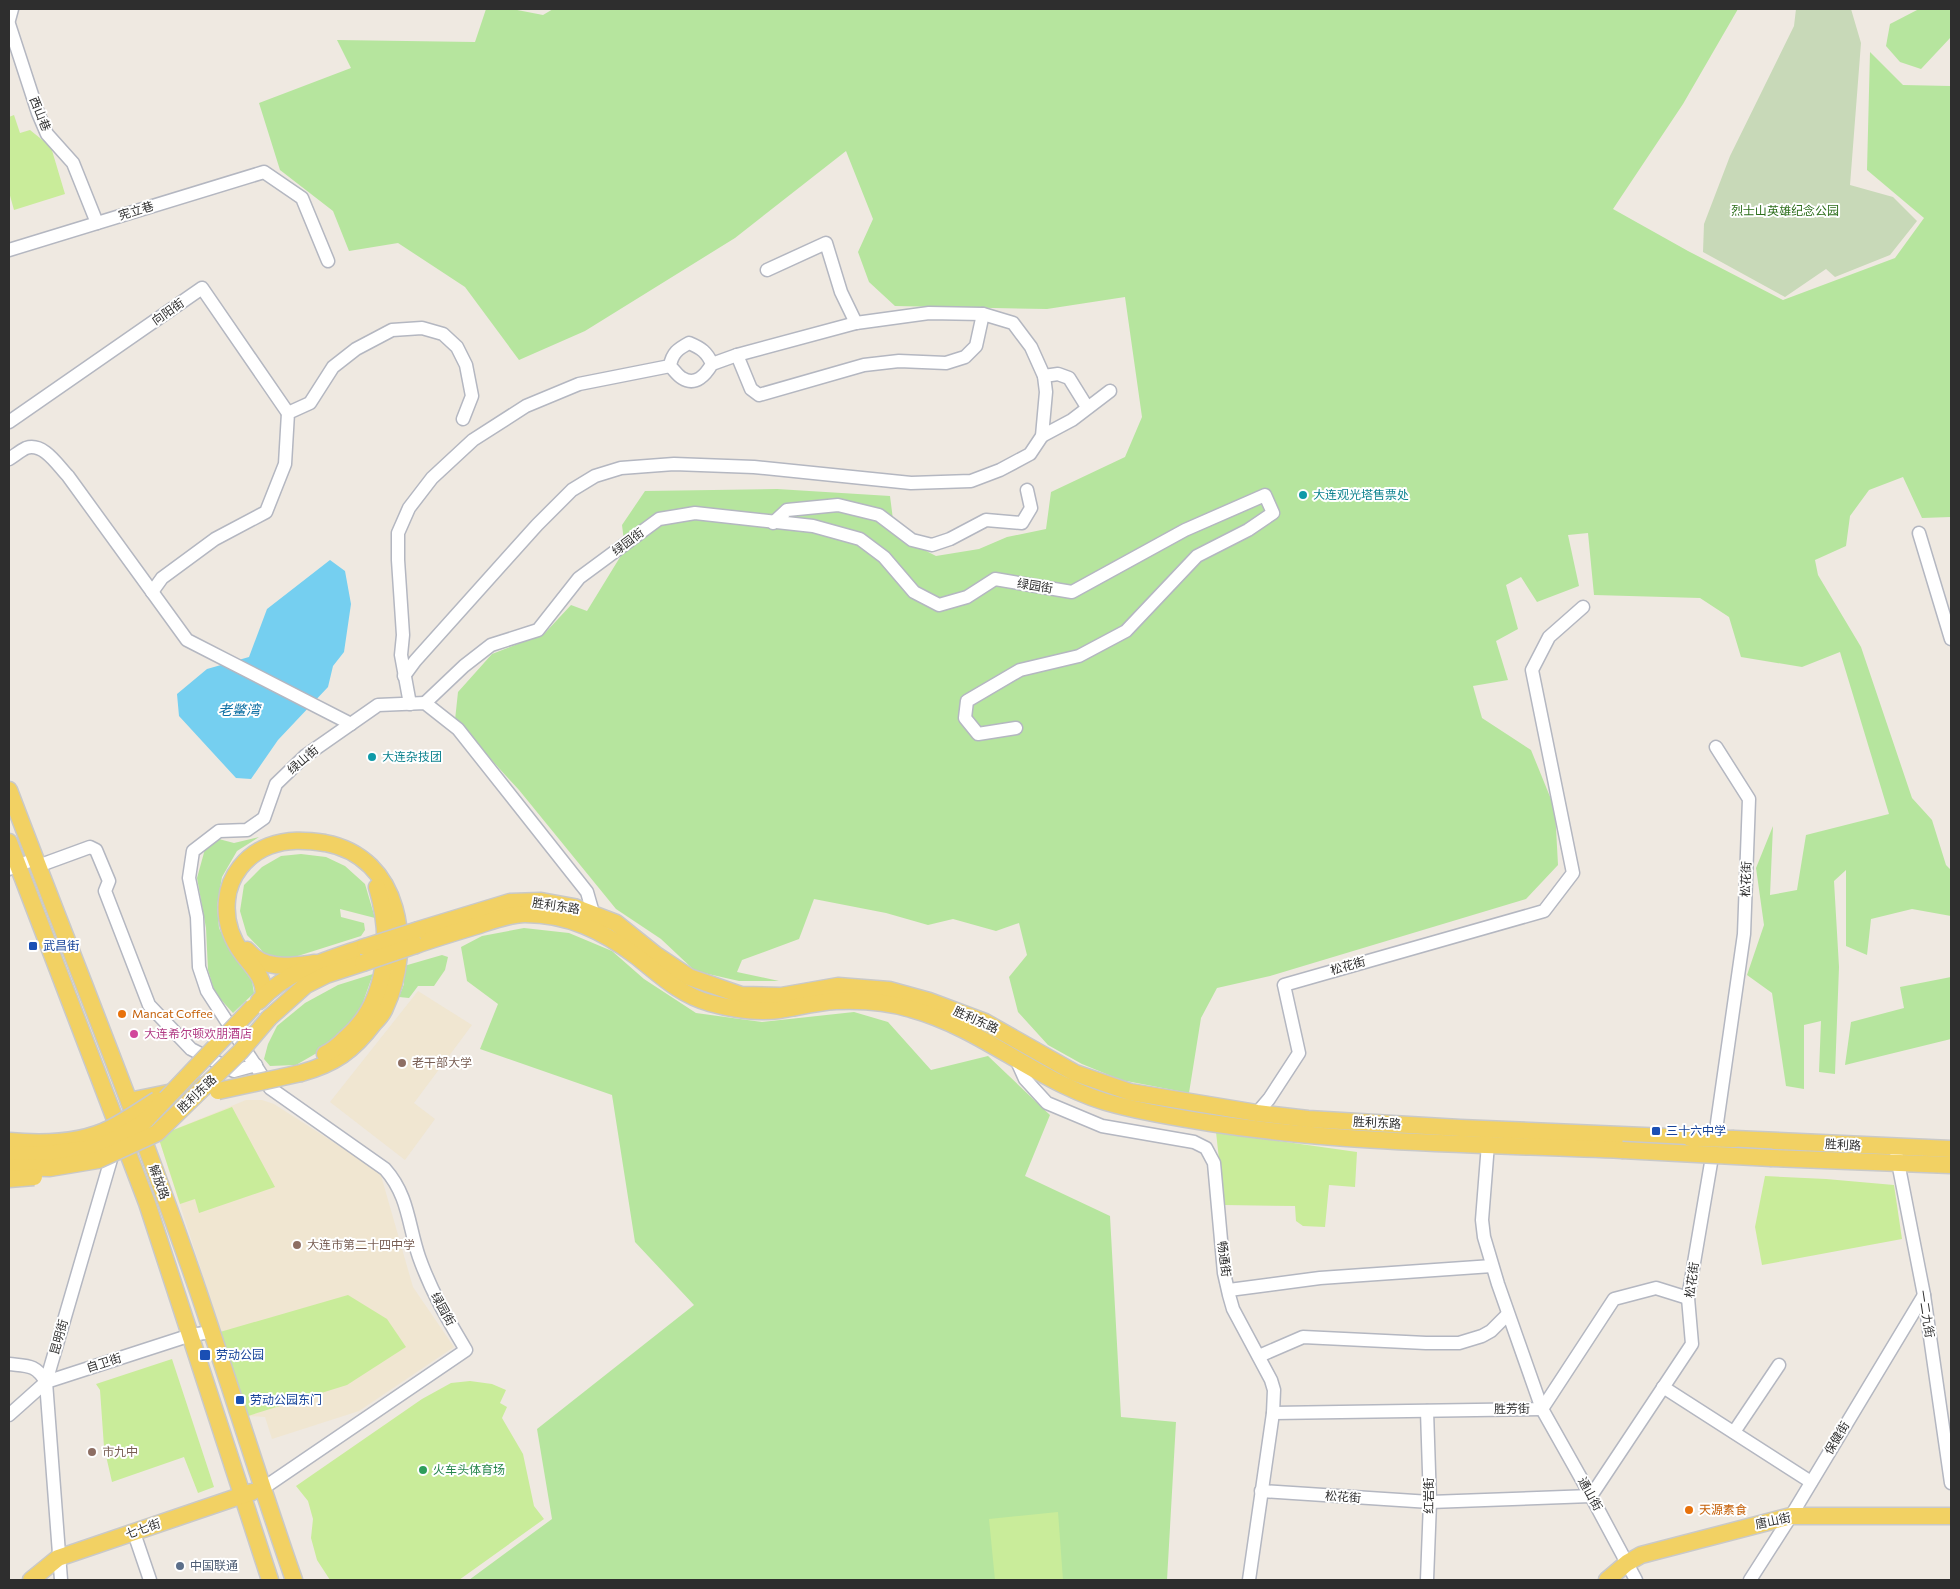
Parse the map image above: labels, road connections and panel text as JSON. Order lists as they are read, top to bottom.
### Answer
{
  "streets": {
    "main road": [
      "胜利东路",
      "胜利路",
      "解放路",
      "唐山街",
      "七七街"
    ],
    "street": [
      "西山巷",
      "宪立巷",
      "向阳街",
      "绿园街",
      "绿山街",
      "松花街",
      "畅通街",
      "一二九街",
      "昆明街",
      "自卫街",
      "胜芳街",
      "保健街",
      "通山街",
      "红岩街"
    ]
  },
  "crossings": [
    ["西山巷", "宪立巷"],
    ["绿园街", "绿山街"],
    ["绿园街", "解放路"],
    ["绿园街", "七七街"],
    ["松花街", "胜利东路"],
    ["松花街", "畅通街"],
    ["松花街", "胜芳街"],
    ["松花街", "通山街"],
    ["松花街", "红岩街"],
    ["胜利东路", "胜利路"],
    ["胜利路", "畅通街"],
    ["胜利路", "一二九街"],
    ["胜利路", "通山街"],
    ["解放路", "昆明街"],
    ["解放路", "自卫街"],
    ["解放路", "七七街"],
    ["畅通街", "胜芳街"],
    ["一二九街", "保健街"],
    ["昆明街", "自卫街"],
    ["昆明街", "七七街"],
    ["胜芳街", "通山街"],
    ["胜芳街", "红岩街"],
    ["保健街", "唐山街"],
    ["通山街", "唐山街"]
  ],
  "water": ["老鳖湾"],
  "parks": ["烈士山英雄纪念公园"],
  "places": {
    "other": [
      "大连观光塔售票处",
      "大连杂技团",
      "Mancat Coffee",
      "大连希尔顿欢朋酒店",
      "老干部大学",
      "大连市第二十四中学",
      "市九中",
      "火车头体育场",
      "天源素食",
      "中国联通"
    ],
    "transit": [
      "武昌街",
      "三十六中学",
      "劳动公园",
      "劳动公园东门"
    ]
  }
}
